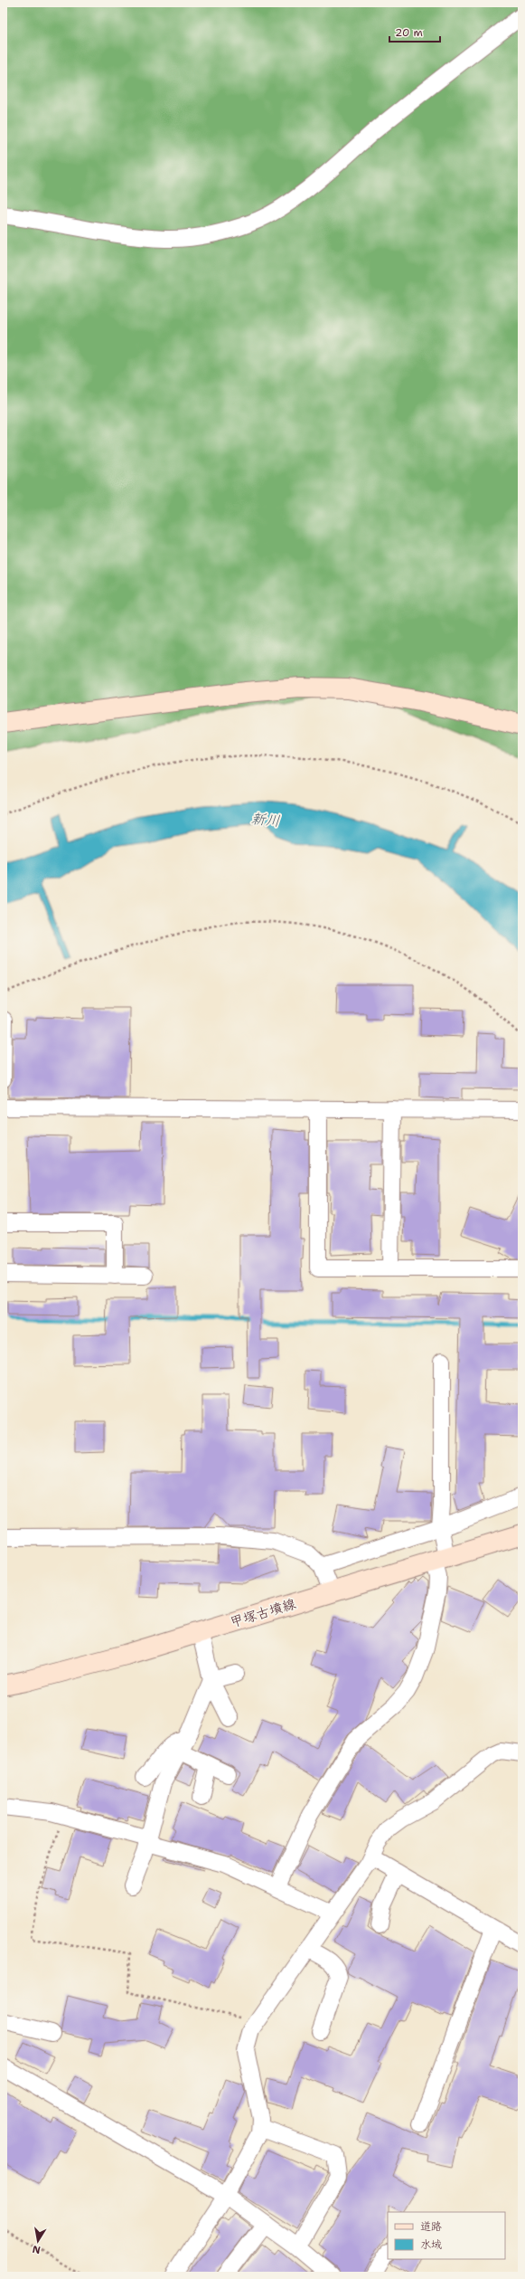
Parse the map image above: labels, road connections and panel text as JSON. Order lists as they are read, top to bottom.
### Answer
{
  "streets": {
    "main road": ["甲塚古墳線"]
  },
  "water": ["新川"],
  "legend": ["道路", "水域"],
  "scale_bar": "20 m",
  "north": "bottom"
}
